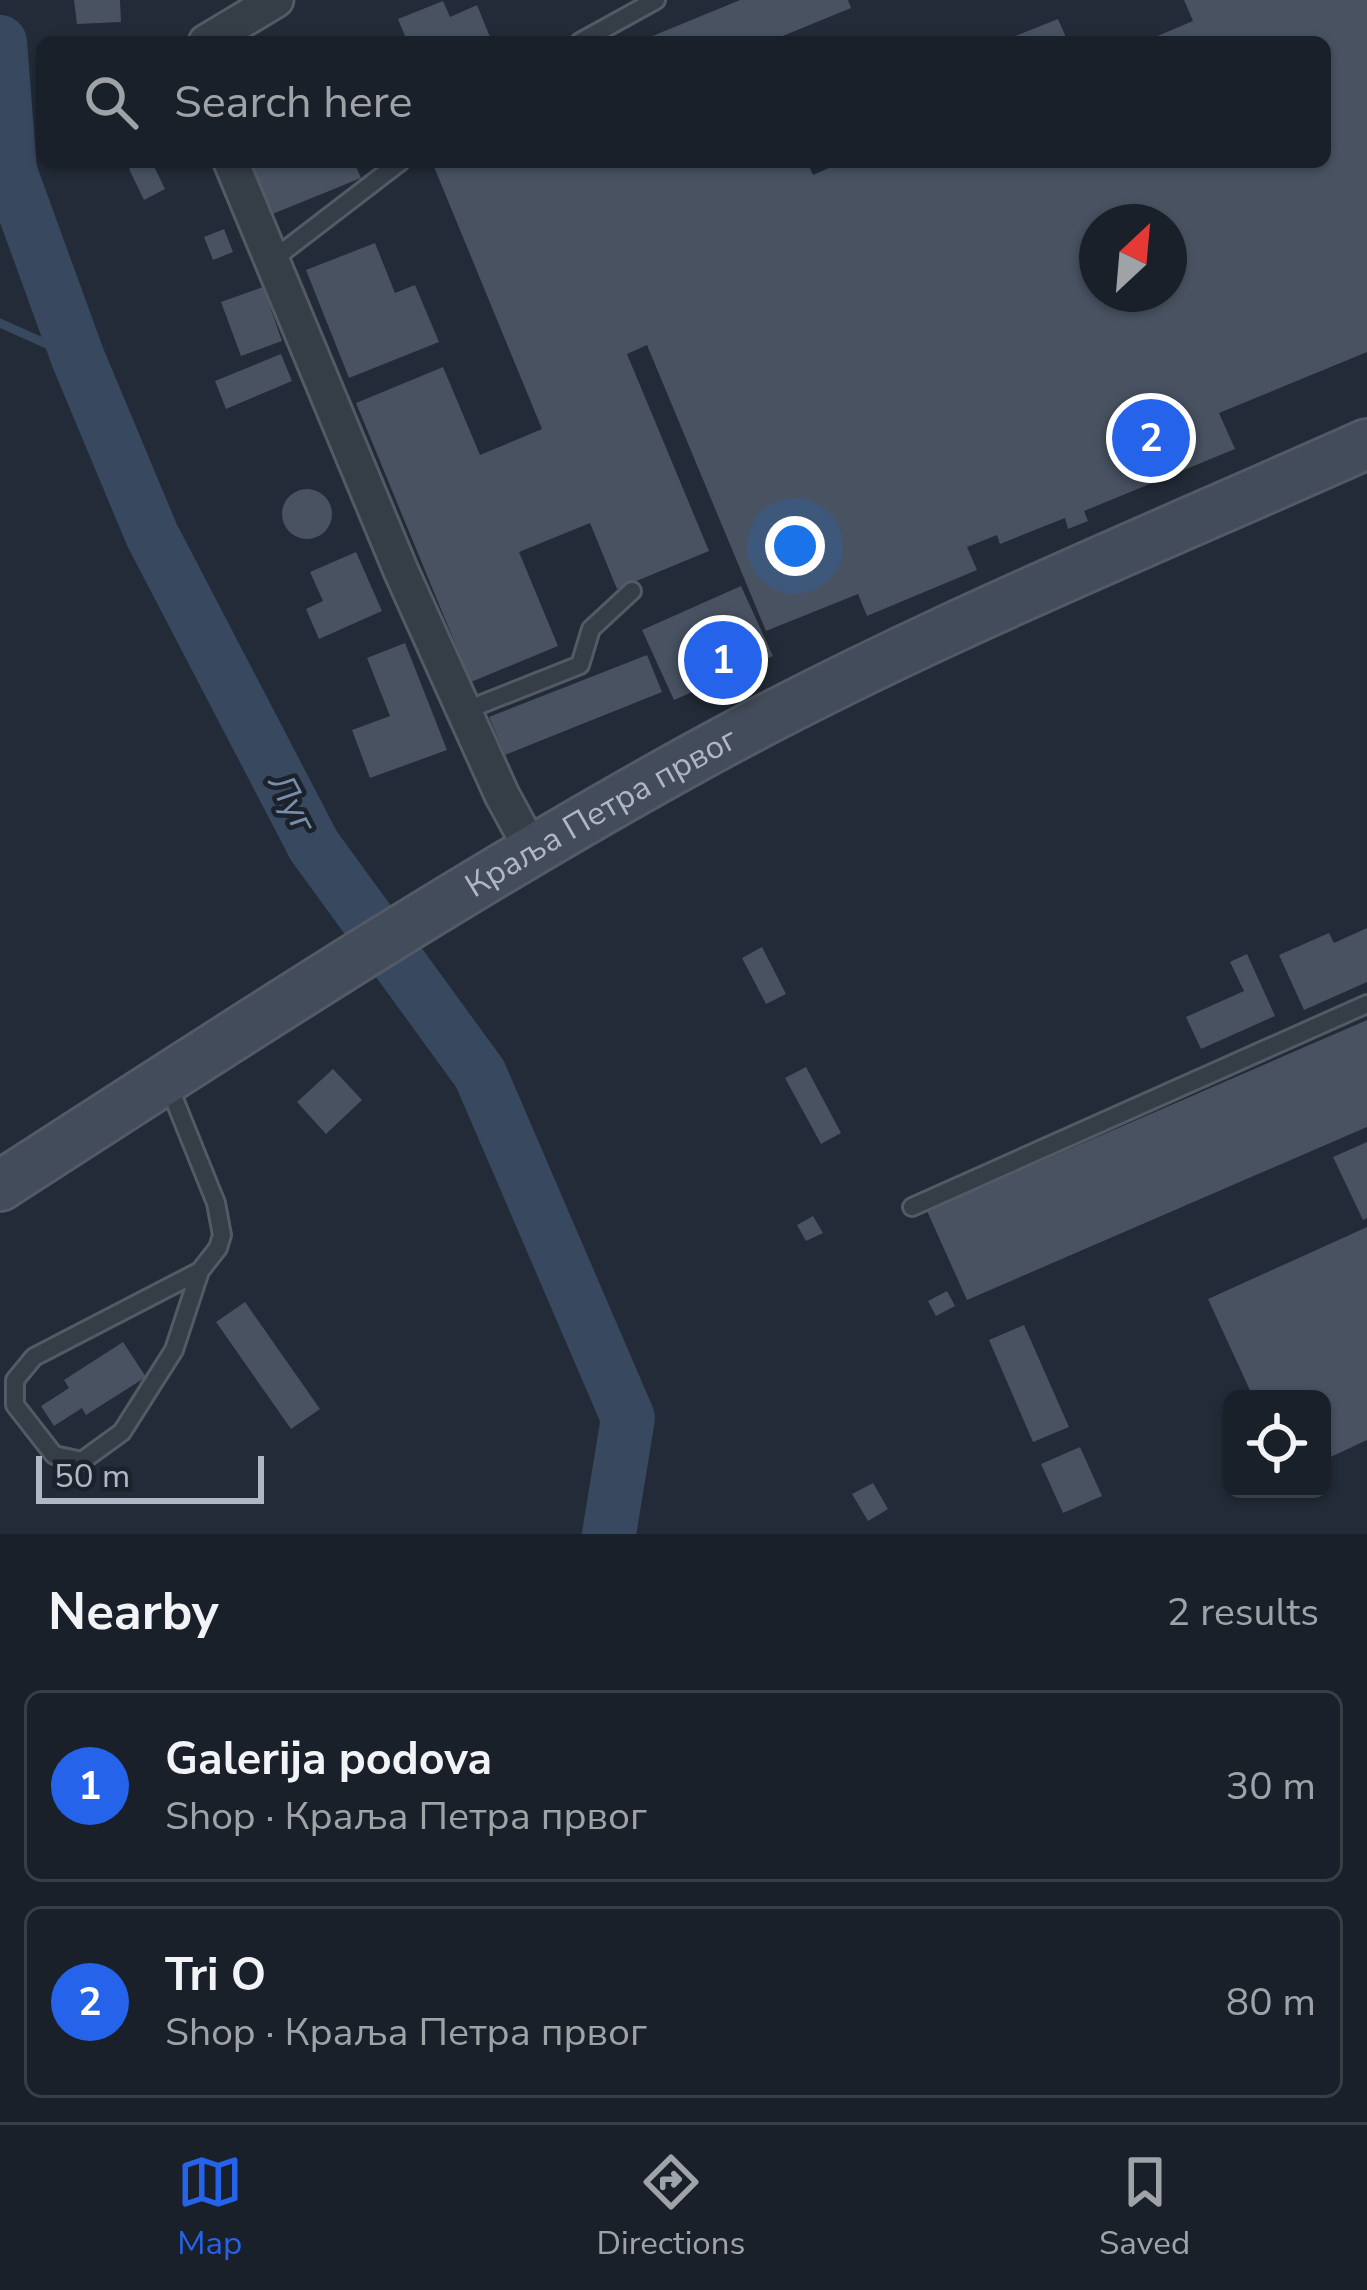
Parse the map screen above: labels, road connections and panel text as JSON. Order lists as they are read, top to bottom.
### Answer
{
  "streets": {
    "main road": ["Краља Петра првог"]
  },
  "water": ["Луг"],
  "scale_bar": "50 m",
  "north": "top right",
  "page": {
    "search": "Search here",
    "pins": ["2", "1"],
    "scale": "50 m",
    "heading": ["Nearby", "2 results"],
    "list": [
      {
        "mark": "1",
        "name": "Galerija podova",
        "note": "Shop · Краља Петра првог",
        "value": "30 m"
      },
      {
        "mark": "2",
        "name": "Tri O",
        "note": "Shop · Краља Петра првог",
        "value": "80 m"
      }
    ],
    "nav": ["Map", "Directions", "Saved"]
  }
}
